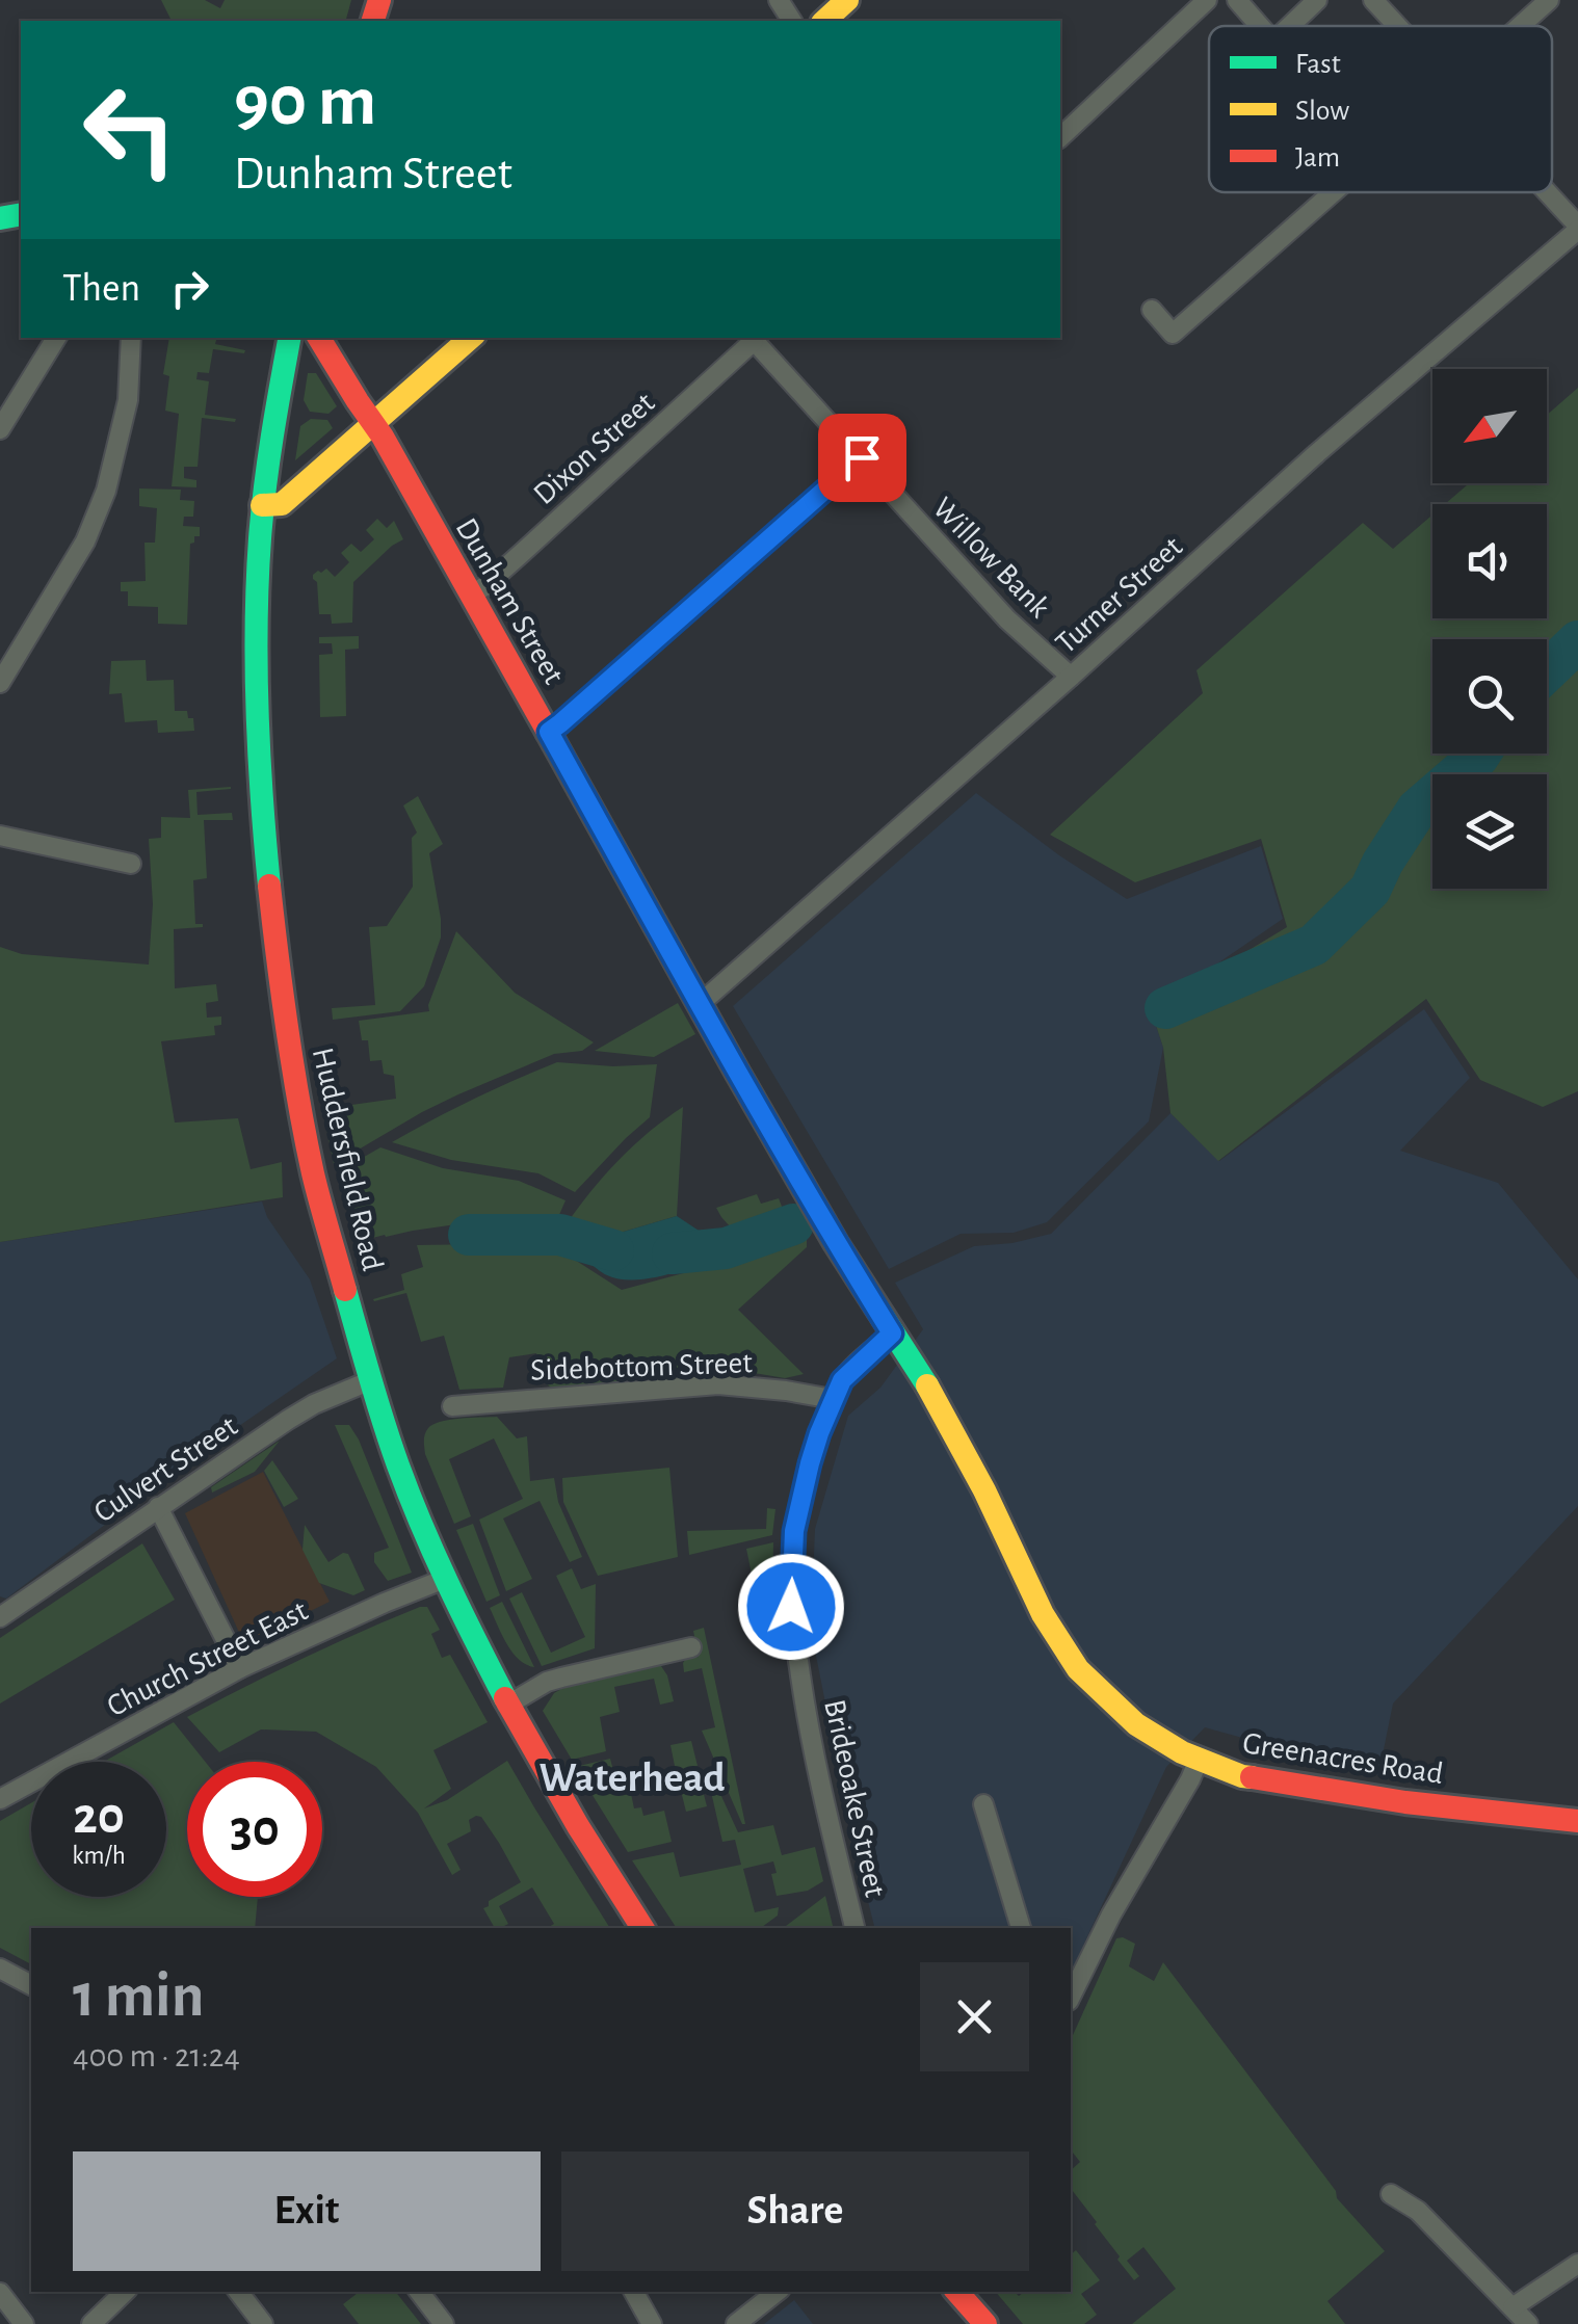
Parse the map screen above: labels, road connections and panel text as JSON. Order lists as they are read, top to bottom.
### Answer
{
  "streets": {
    "street": [
      "Dixon Street",
      "Willow Bank",
      "Turner Street",
      "Dunham Street",
      "Huddersfield Road",
      "Sidebottom Street",
      "Culvert Street",
      "Church Street East",
      "Greenacres Road",
      "Brideoake Street"
    ]
  },
  "crossings": [
    ["Dixon Street", "Willow Bank"],
    ["Dixon Street", "Dunham Street"],
    ["Willow Bank", "Turner Street"],
    ["Turner Street", "Dunham Street"],
    ["Dunham Street", "Greenacres Road"],
    ["Dunham Street", "Brideoake Street"],
    ["Huddersfield Road", "Culvert Street"],
    ["Huddersfield Road", "Church Street East"],
    ["Sidebottom Street", "Brideoake Street"],
    ["Greenacres Road", "Brideoake Street"]
  ],
  "districts": ["Waterhead"],
  "legend": ["Fast", "Slow", "Jam"],
  "north": "bottom left",
  "page": {
    "turn": ["90 m", "Dunham Street"],
    "then": "Then",
    "speed": "20 km/h",
    "limit": "30",
    "heading": ["1 min", "400 m · 21:24"],
    "buttons": ["Exit", "Share"]
  }
}
